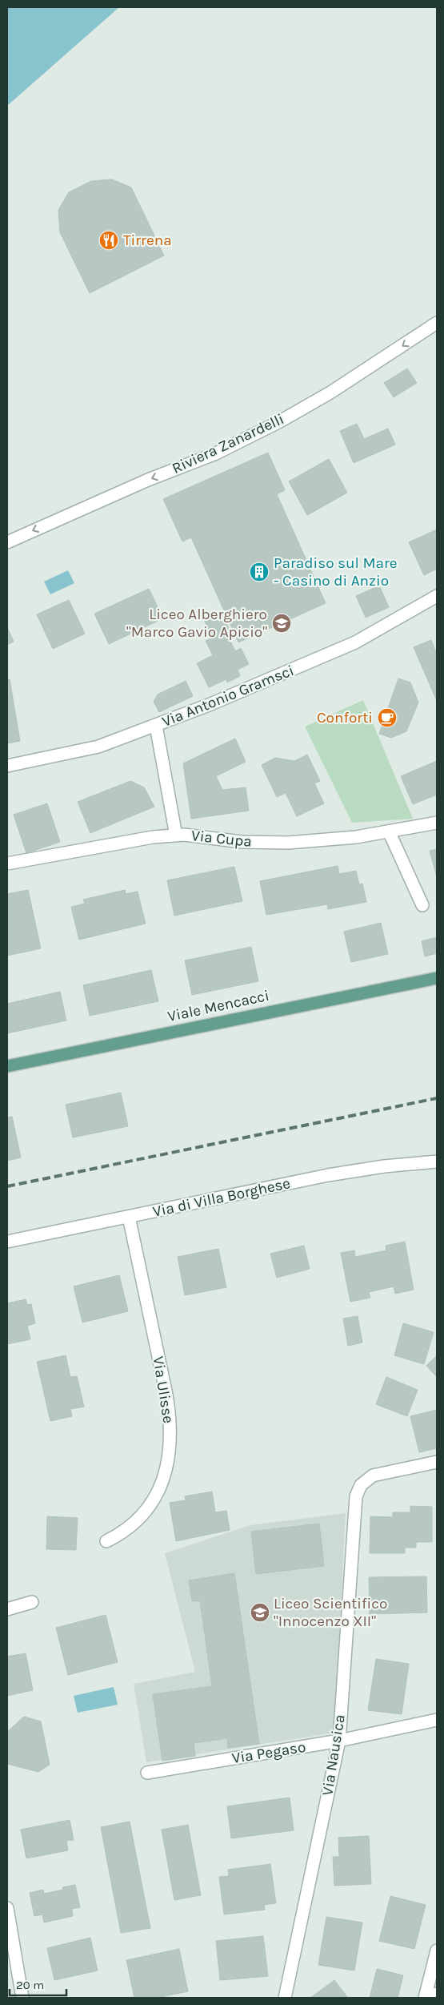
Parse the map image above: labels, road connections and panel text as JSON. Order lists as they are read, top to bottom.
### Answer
{
  "streets": {
    "main road": ["Viale Mencacci"],
    "street": [
      "Riviera Zanardelli",
      "Via Antonio Gramsci",
      "Via Cupa",
      "Via di Villa Borghese",
      "Via Ulisse",
      "Via Pegaso",
      "Via Nausica"
    ]
  },
  "crossings": [
    ["Via di Villa Borghese", "Via Ulisse"],
    ["Via Pegaso", "Via Nausica"]
  ],
  "one_way": ["Riviera Zanardelli"],
  "places": {
    "restaurant": ["Tirrena"],
    "building": ["Paradiso sul Mare - Casino di Anzio"],
    "school or university": ["Liceo Alberghiero \"Marco Gavio Apicio\"", "Liceo Scientifico \"Innocenzo XII\""],
    "cafe": ["Conforti"]
  },
  "scale_bar": "20 m"
}
